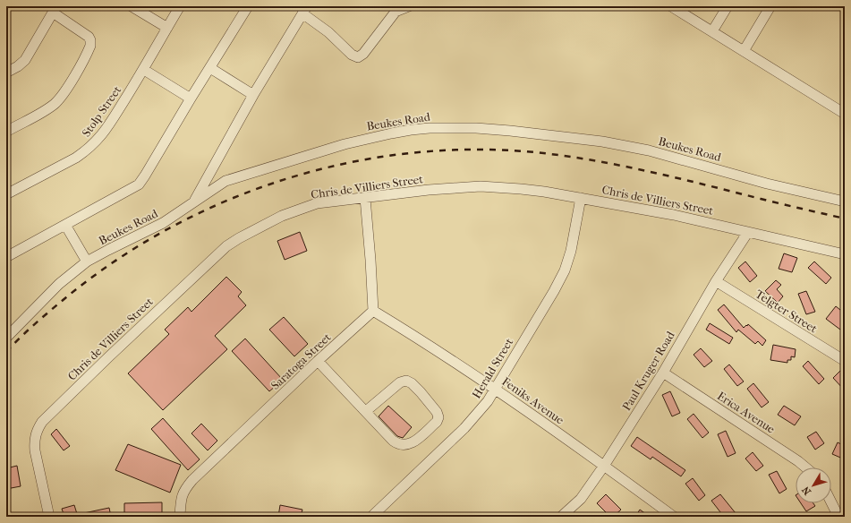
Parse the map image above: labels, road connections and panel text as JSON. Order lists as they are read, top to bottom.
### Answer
{
  "streets": {
    "street": [
      "Stolp Street",
      "Beukes Road",
      "Chris de Villiers Street",
      "Telgter Street",
      "Saratoga Street",
      "Herald Street",
      "Paul Kruger Road",
      "Feniks Avenue",
      "Erica Avenue"
    ]
  },
  "crossings": [
    ["Chris de Villiers Street", "Herald Street"],
    ["Chris de Villiers Street", "Paul Kruger Road"],
    ["Telgter Street", "Paul Kruger Road"],
    ["Saratoga Street", "Feniks Avenue"],
    ["Herald Street", "Feniks Avenue"],
    ["Paul Kruger Road", "Feniks Avenue"],
    ["Paul Kruger Road", "Erica Avenue"]
  ],
  "north": "bottom left"
}
